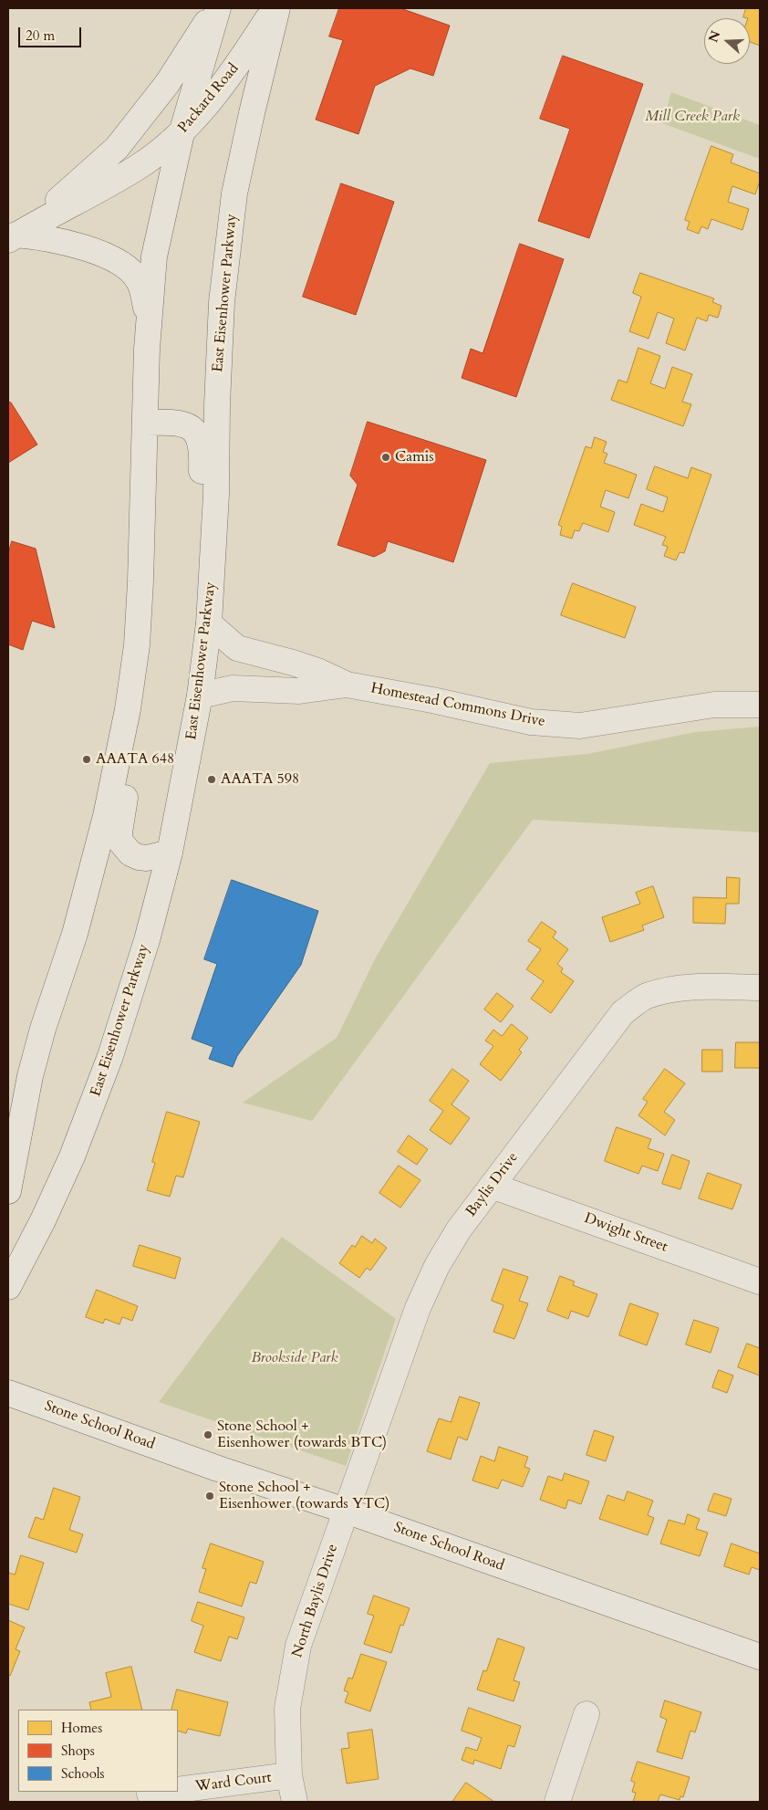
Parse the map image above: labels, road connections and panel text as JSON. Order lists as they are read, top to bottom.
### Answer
{
  "streets": {
    "main road": [
      "Packard Road",
      "East Eisenhower Parkway",
      "Homestead Commons Drive",
      "Baylis Drive",
      "Dwight Street",
      "Stone School Road",
      "North Baylis Drive",
      "Ward Court"
    ]
  },
  "crossings": [
    ["Packard Road", "East Eisenhower Parkway"],
    ["East Eisenhower Parkway", "Homestead Commons Drive"],
    ["Baylis Drive", "Dwight Street"],
    ["Baylis Drive", "Stone School Road"],
    ["Baylis Drive", "North Baylis Drive"],
    ["Stone School Road", "North Baylis Drive"],
    ["North Baylis Drive", "Ward Court"]
  ],
  "parks": ["Mill Creek Park", "Brookside Park"],
  "places": [
    "Camis",
    "AAATA 648",
    "AAATA 598",
    "Stone School + Eisenhower (towards BTC)",
    "Stone School + Eisenhower (towards YTC)"
  ],
  "legend": ["Homes", "Shops", "Schools"],
  "scale_bar": "20 m",
  "north": "left"
}
